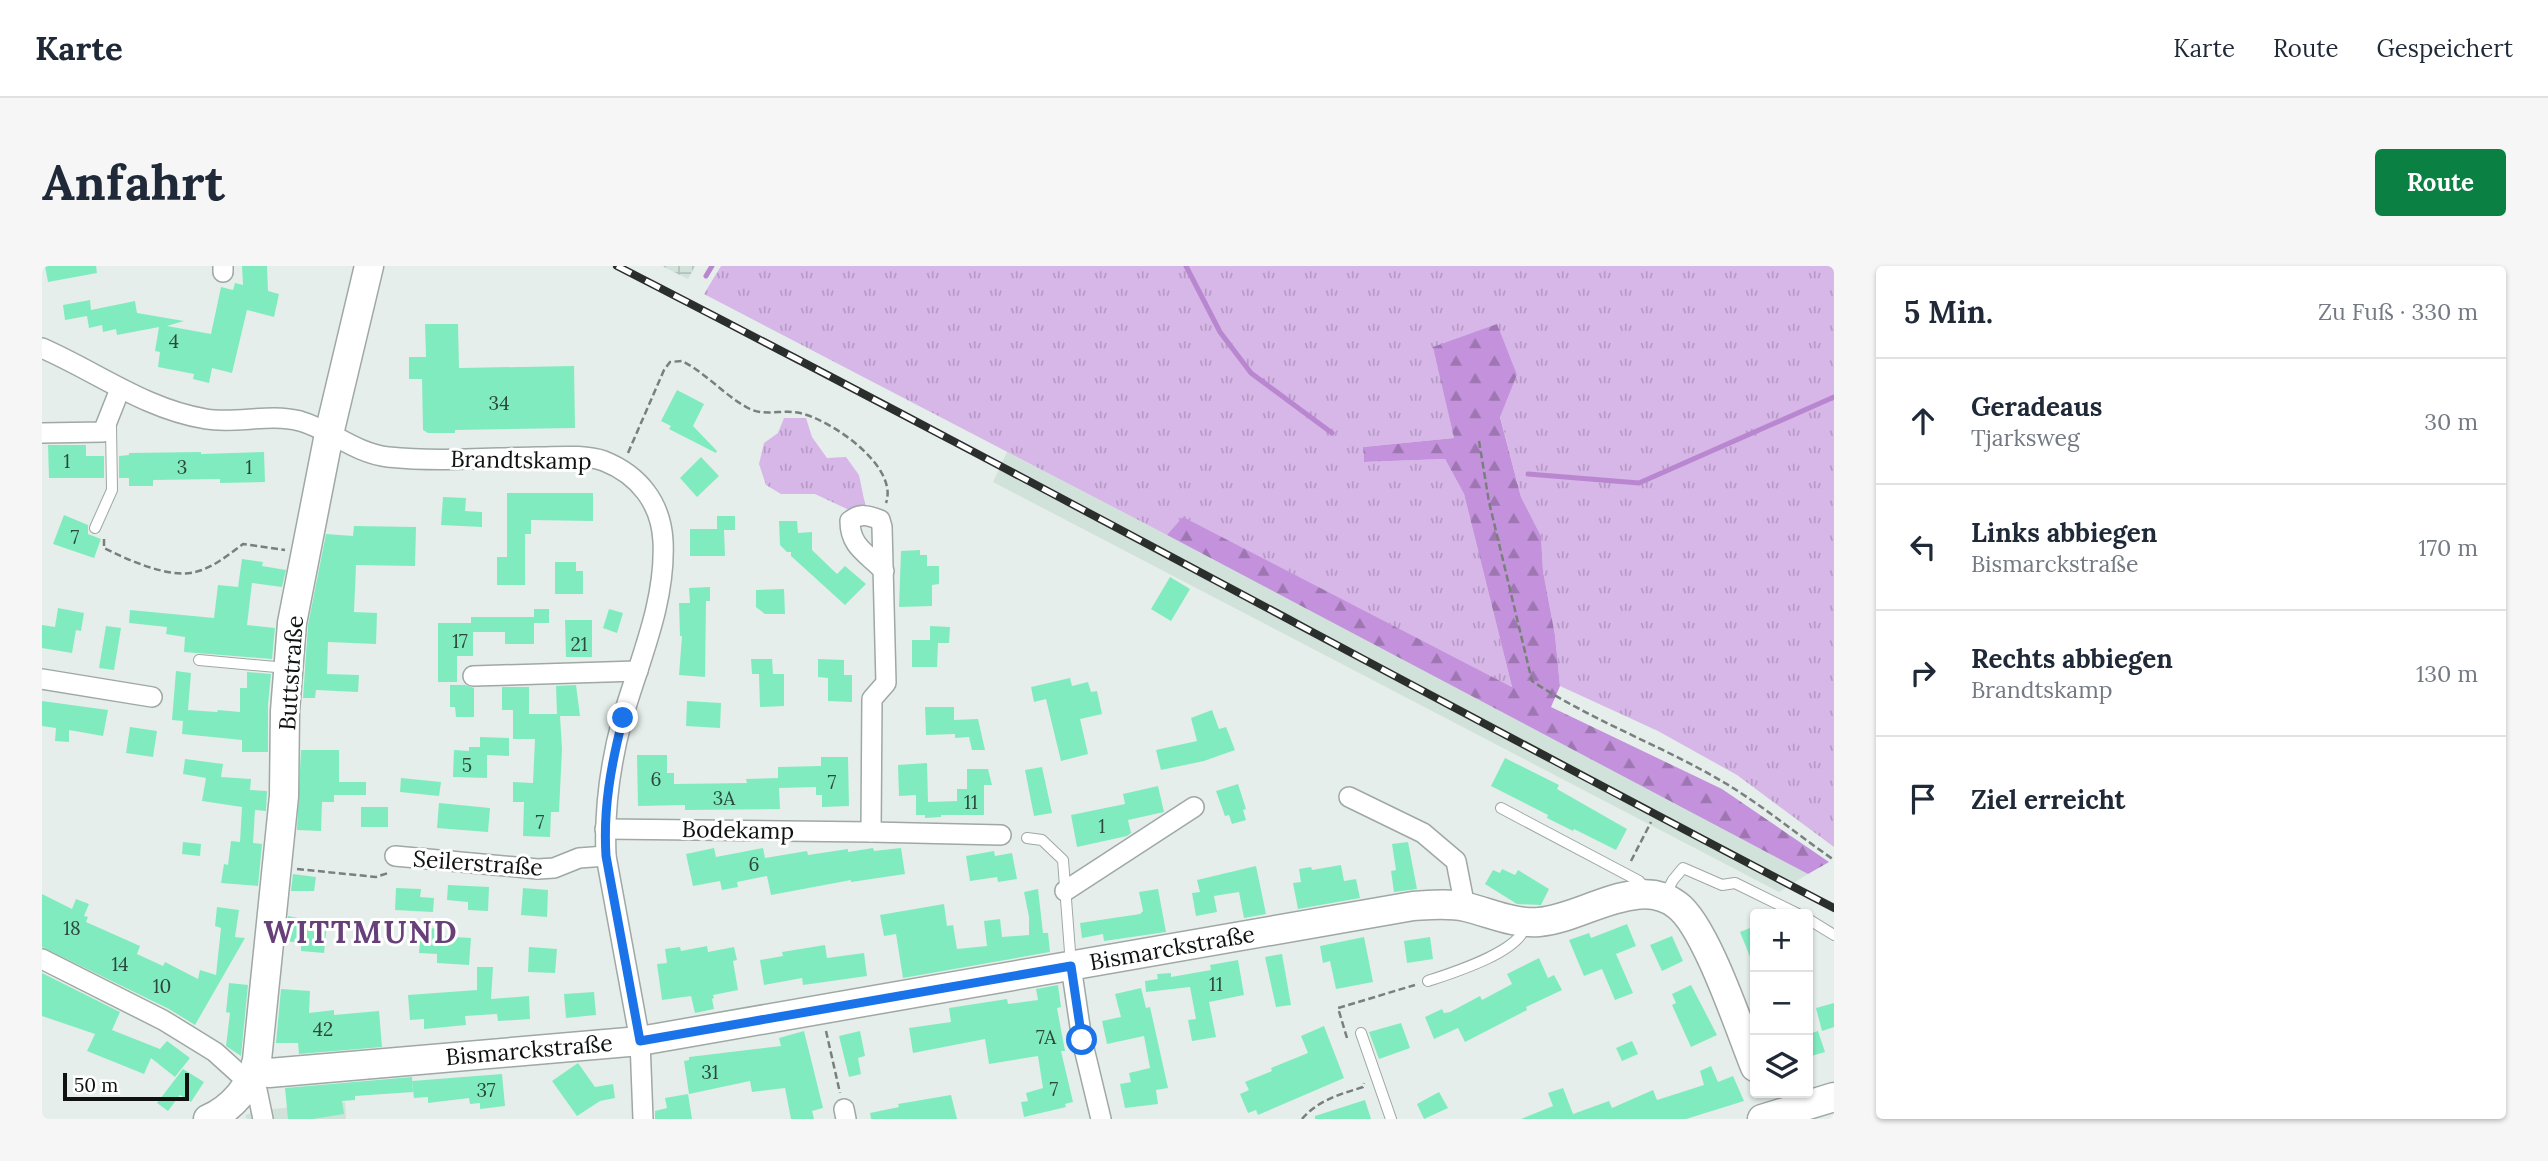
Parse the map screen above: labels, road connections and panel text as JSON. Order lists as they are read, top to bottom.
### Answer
{
  "streets": {
    "street": [
      "Brandtskamp",
      "Buttstraße",
      "Bodekamp",
      "Seilerstraße",
      "Bismarckstraße"
    ]
  },
  "crossings": [
    ["Brandtskamp", "Buttstraße"],
    ["Brandtskamp", "Bodekamp"],
    ["Brandtskamp", "Seilerstraße"],
    ["Brandtskamp", "Bismarckstraße"],
    ["Buttstraße", "Seilerstraße"],
    ["Buttstraße", "Bismarckstraße"]
  ],
  "districts": ["WITTMUND"],
  "house_numbers": [
    "4",
    "34",
    "1",
    "3",
    "1",
    "7",
    "17",
    "21",
    "5",
    "6",
    "7",
    "3A",
    "11",
    "7",
    "1",
    "6",
    "18",
    "14",
    "11",
    "10",
    "42",
    "7A",
    "31",
    "7",
    "37"
  ],
  "scale_bar": "50 m",
  "page": {
    "header": "Karte",
    "nav": ["Karte", "Route", "Gespeichert"],
    "buttons": "Route",
    "title": "Anfahrt",
    "heading": ["5 Min.", "Zu Fuß · 330 m"],
    "list": [
      ["Geradeaus", "Tjarksweg", "30 m"],
      ["Links abbiegen", "Bismarckstraße", "170 m"],
      ["Rechts abbiegen", "Brandtskamp", "130 m"],
      "Ziel erreicht"
    ],
    "map_buttons": ["+", "−"],
    "scale": "50 m"
  }
}
